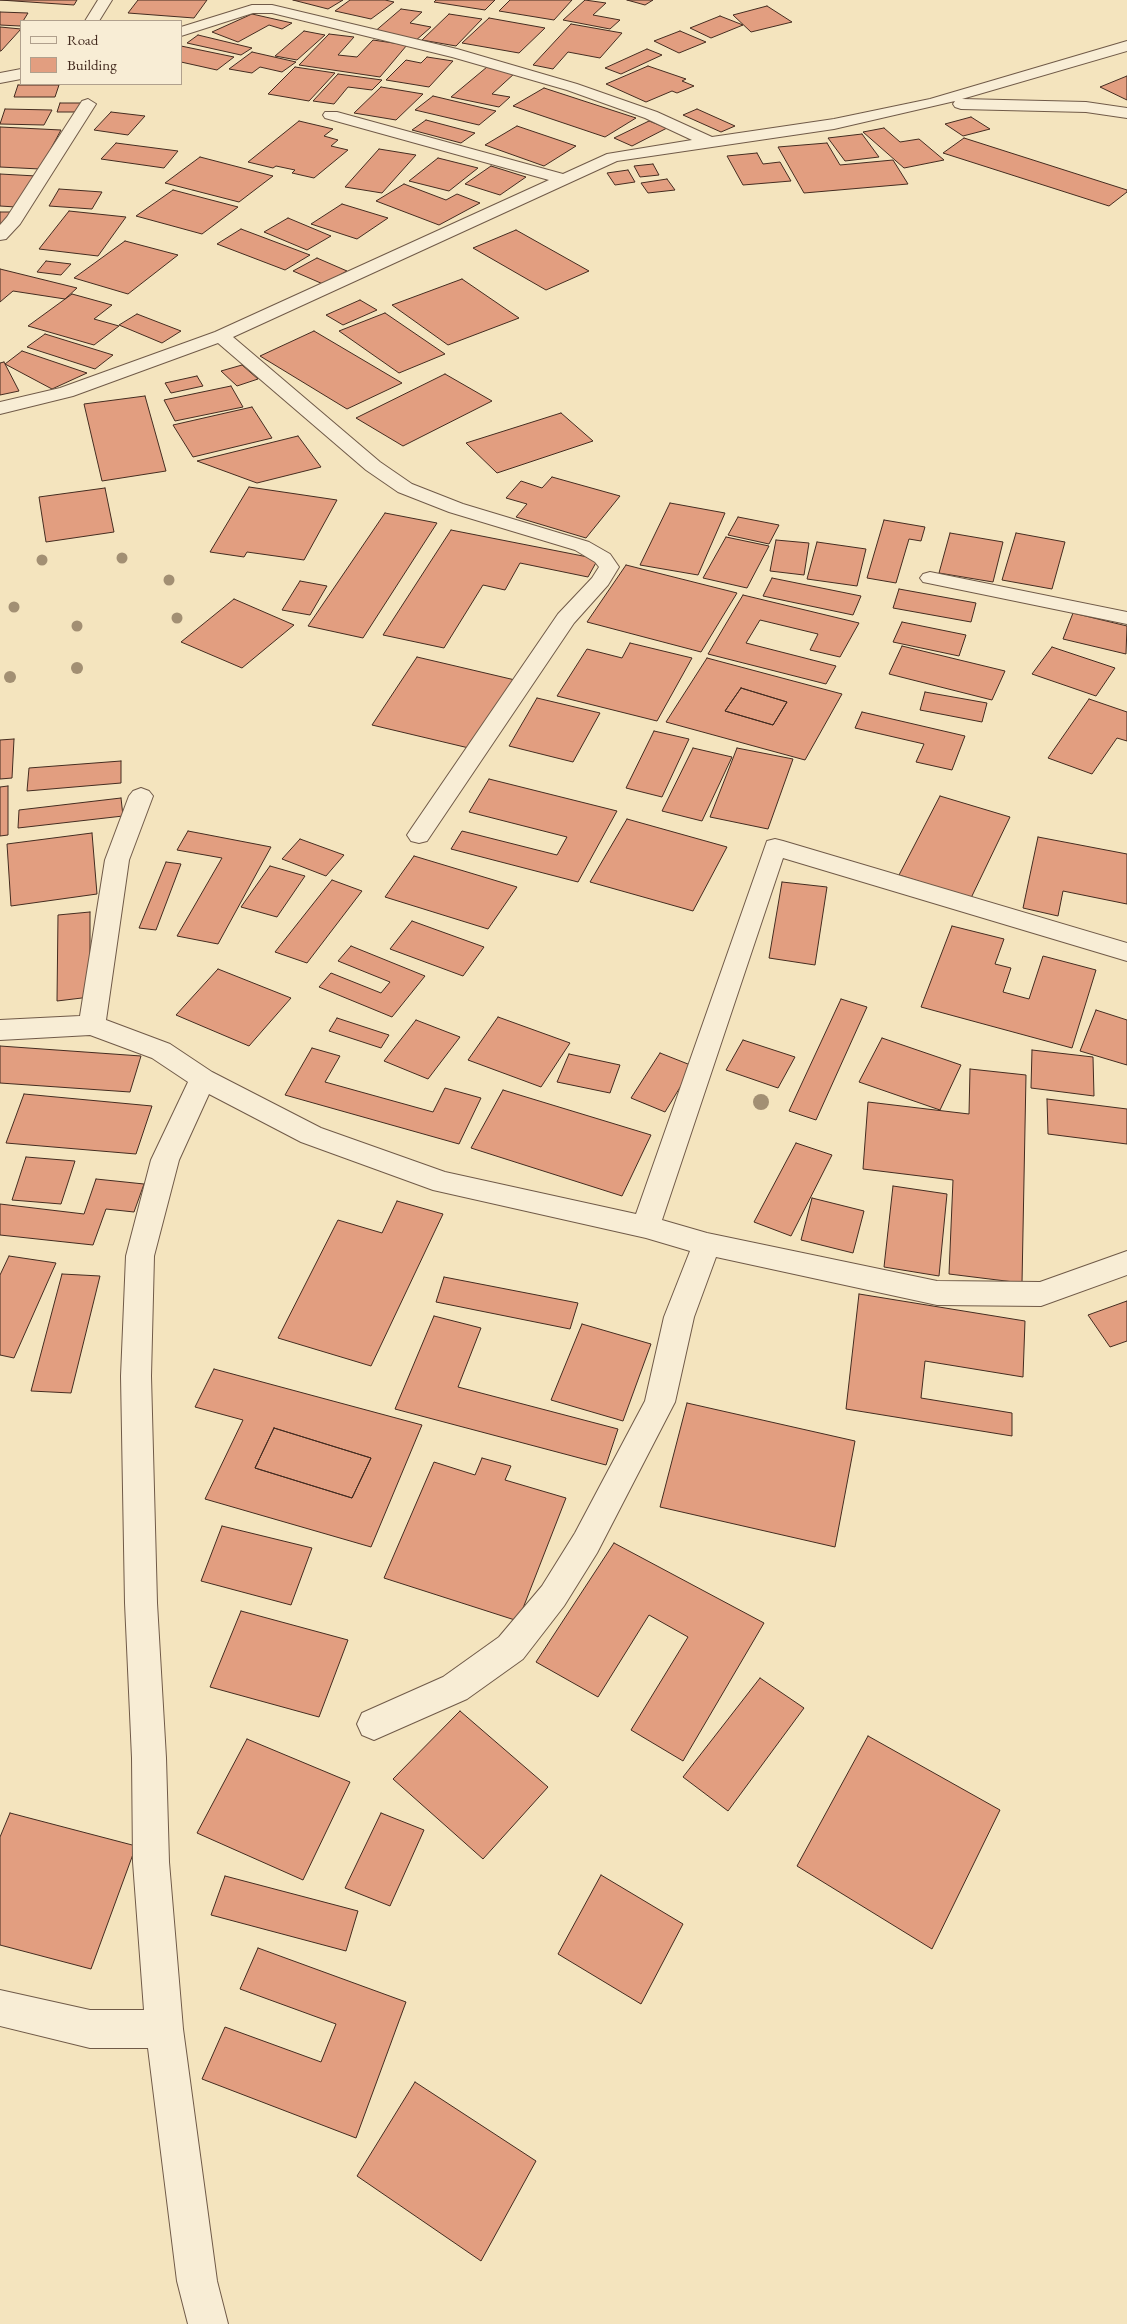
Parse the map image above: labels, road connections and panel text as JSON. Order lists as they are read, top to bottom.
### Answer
{
  "legend": ["Road", "Building"]
}
